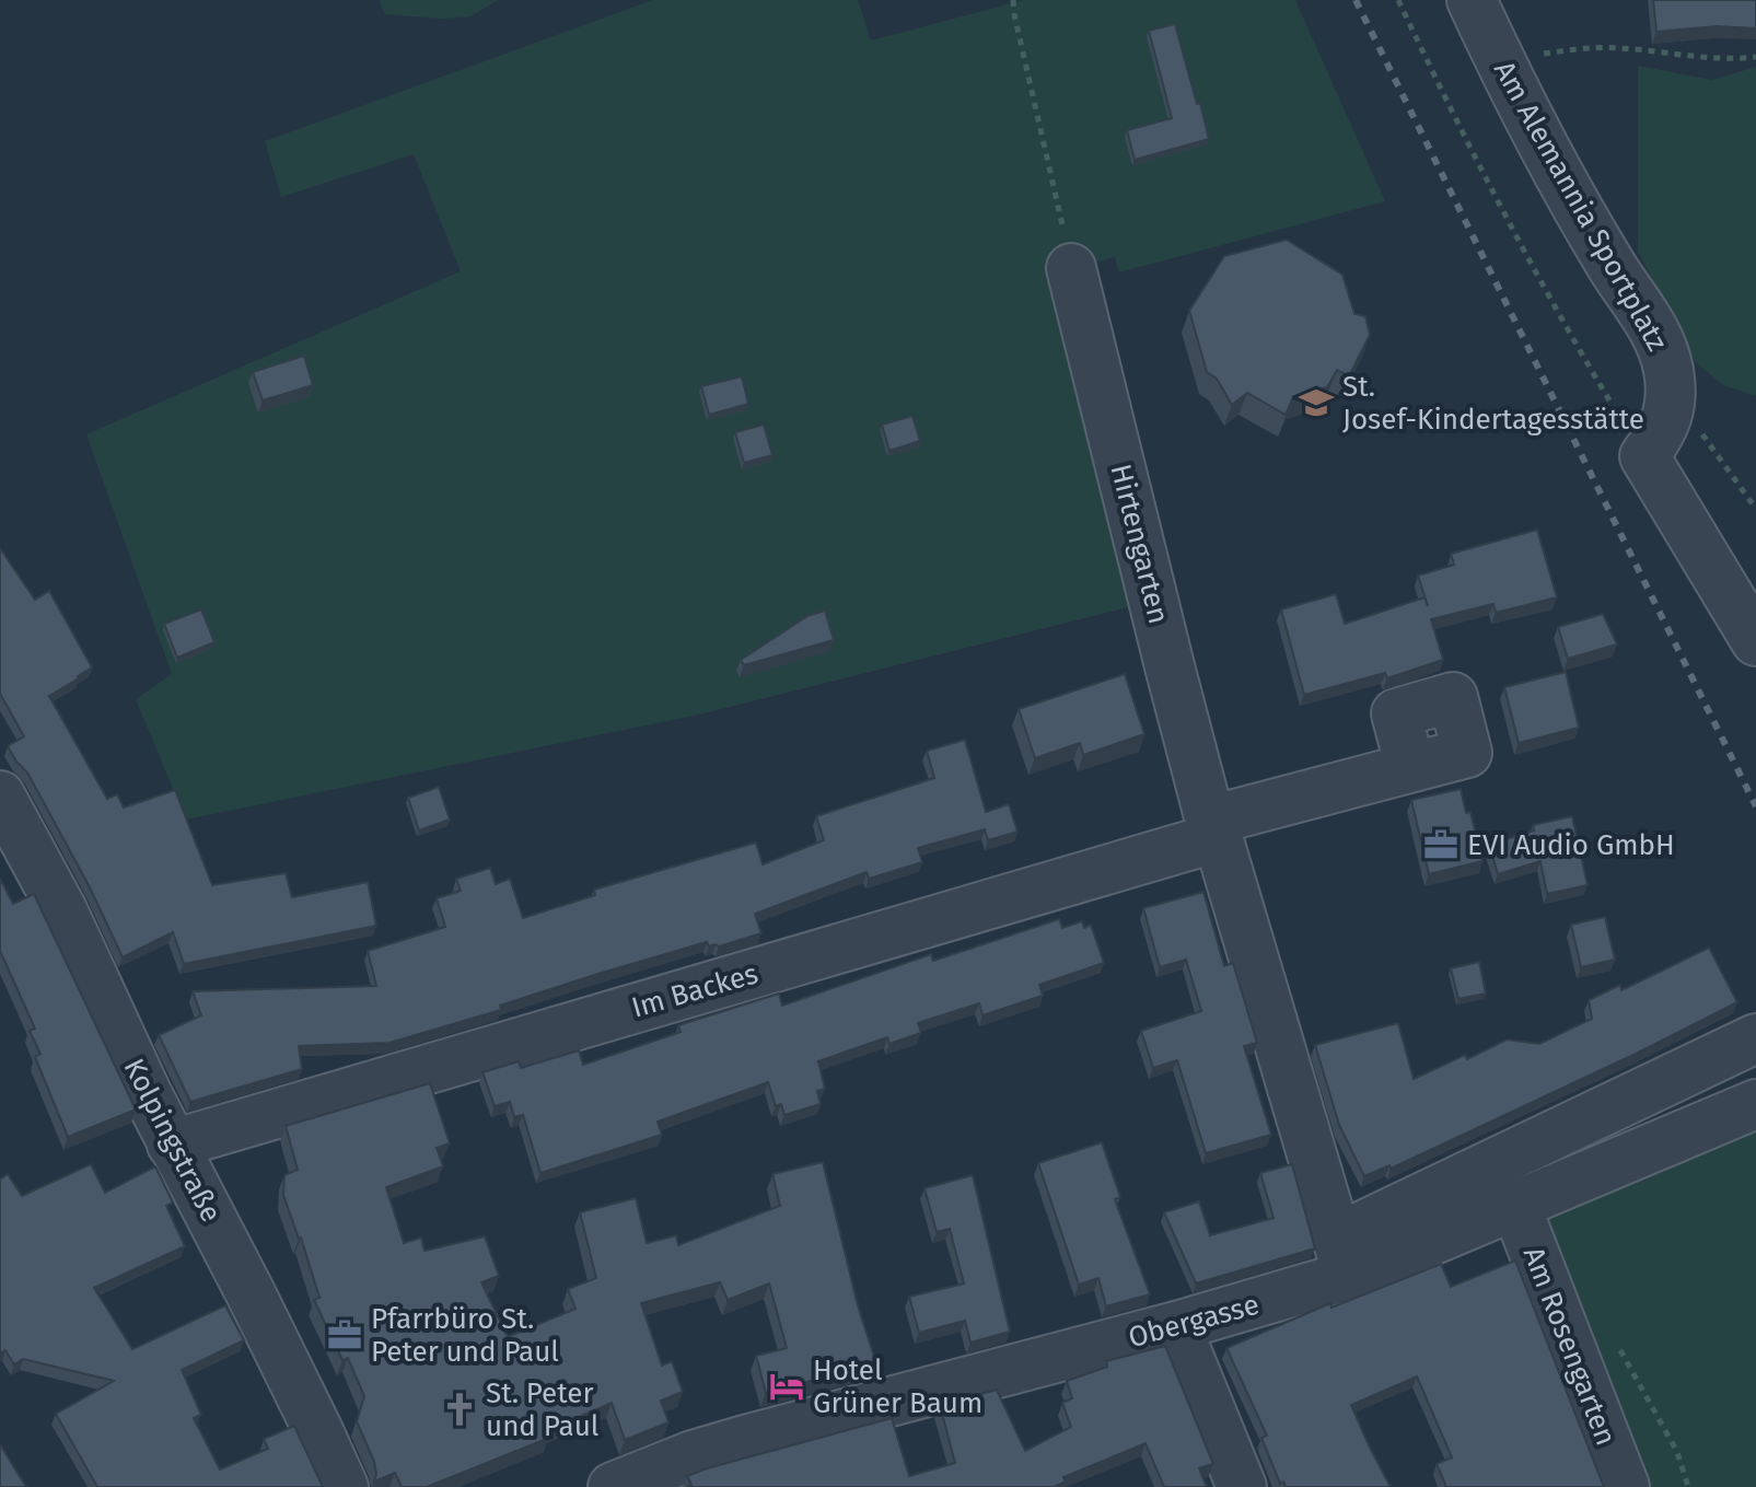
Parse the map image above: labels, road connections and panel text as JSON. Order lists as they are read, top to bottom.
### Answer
{
  "streets": {
    "street": [
      "Am Alemannia Sportplatz",
      "Hirtengarten",
      "Im Backes",
      "Kolpingstraße",
      "Obergasse",
      "Am Rosengarten"
    ]
  },
  "crossings": [
    ["Hirtengarten", "Im Backes"],
    ["Hirtengarten", "Obergasse"],
    ["Im Backes", "Kolpingstraße"],
    ["Obergasse", "Am Rosengarten"]
  ],
  "places": {
    "school or university": ["St. Josef-Kindertagesstätte"],
    "office": ["EVI Audio GmbH", "Pfarrbüro St. Peter und Paul"],
    "hotel": ["Hotel Grüner Baum"],
    "church": ["St. Peter und Paul"]
  }
}
